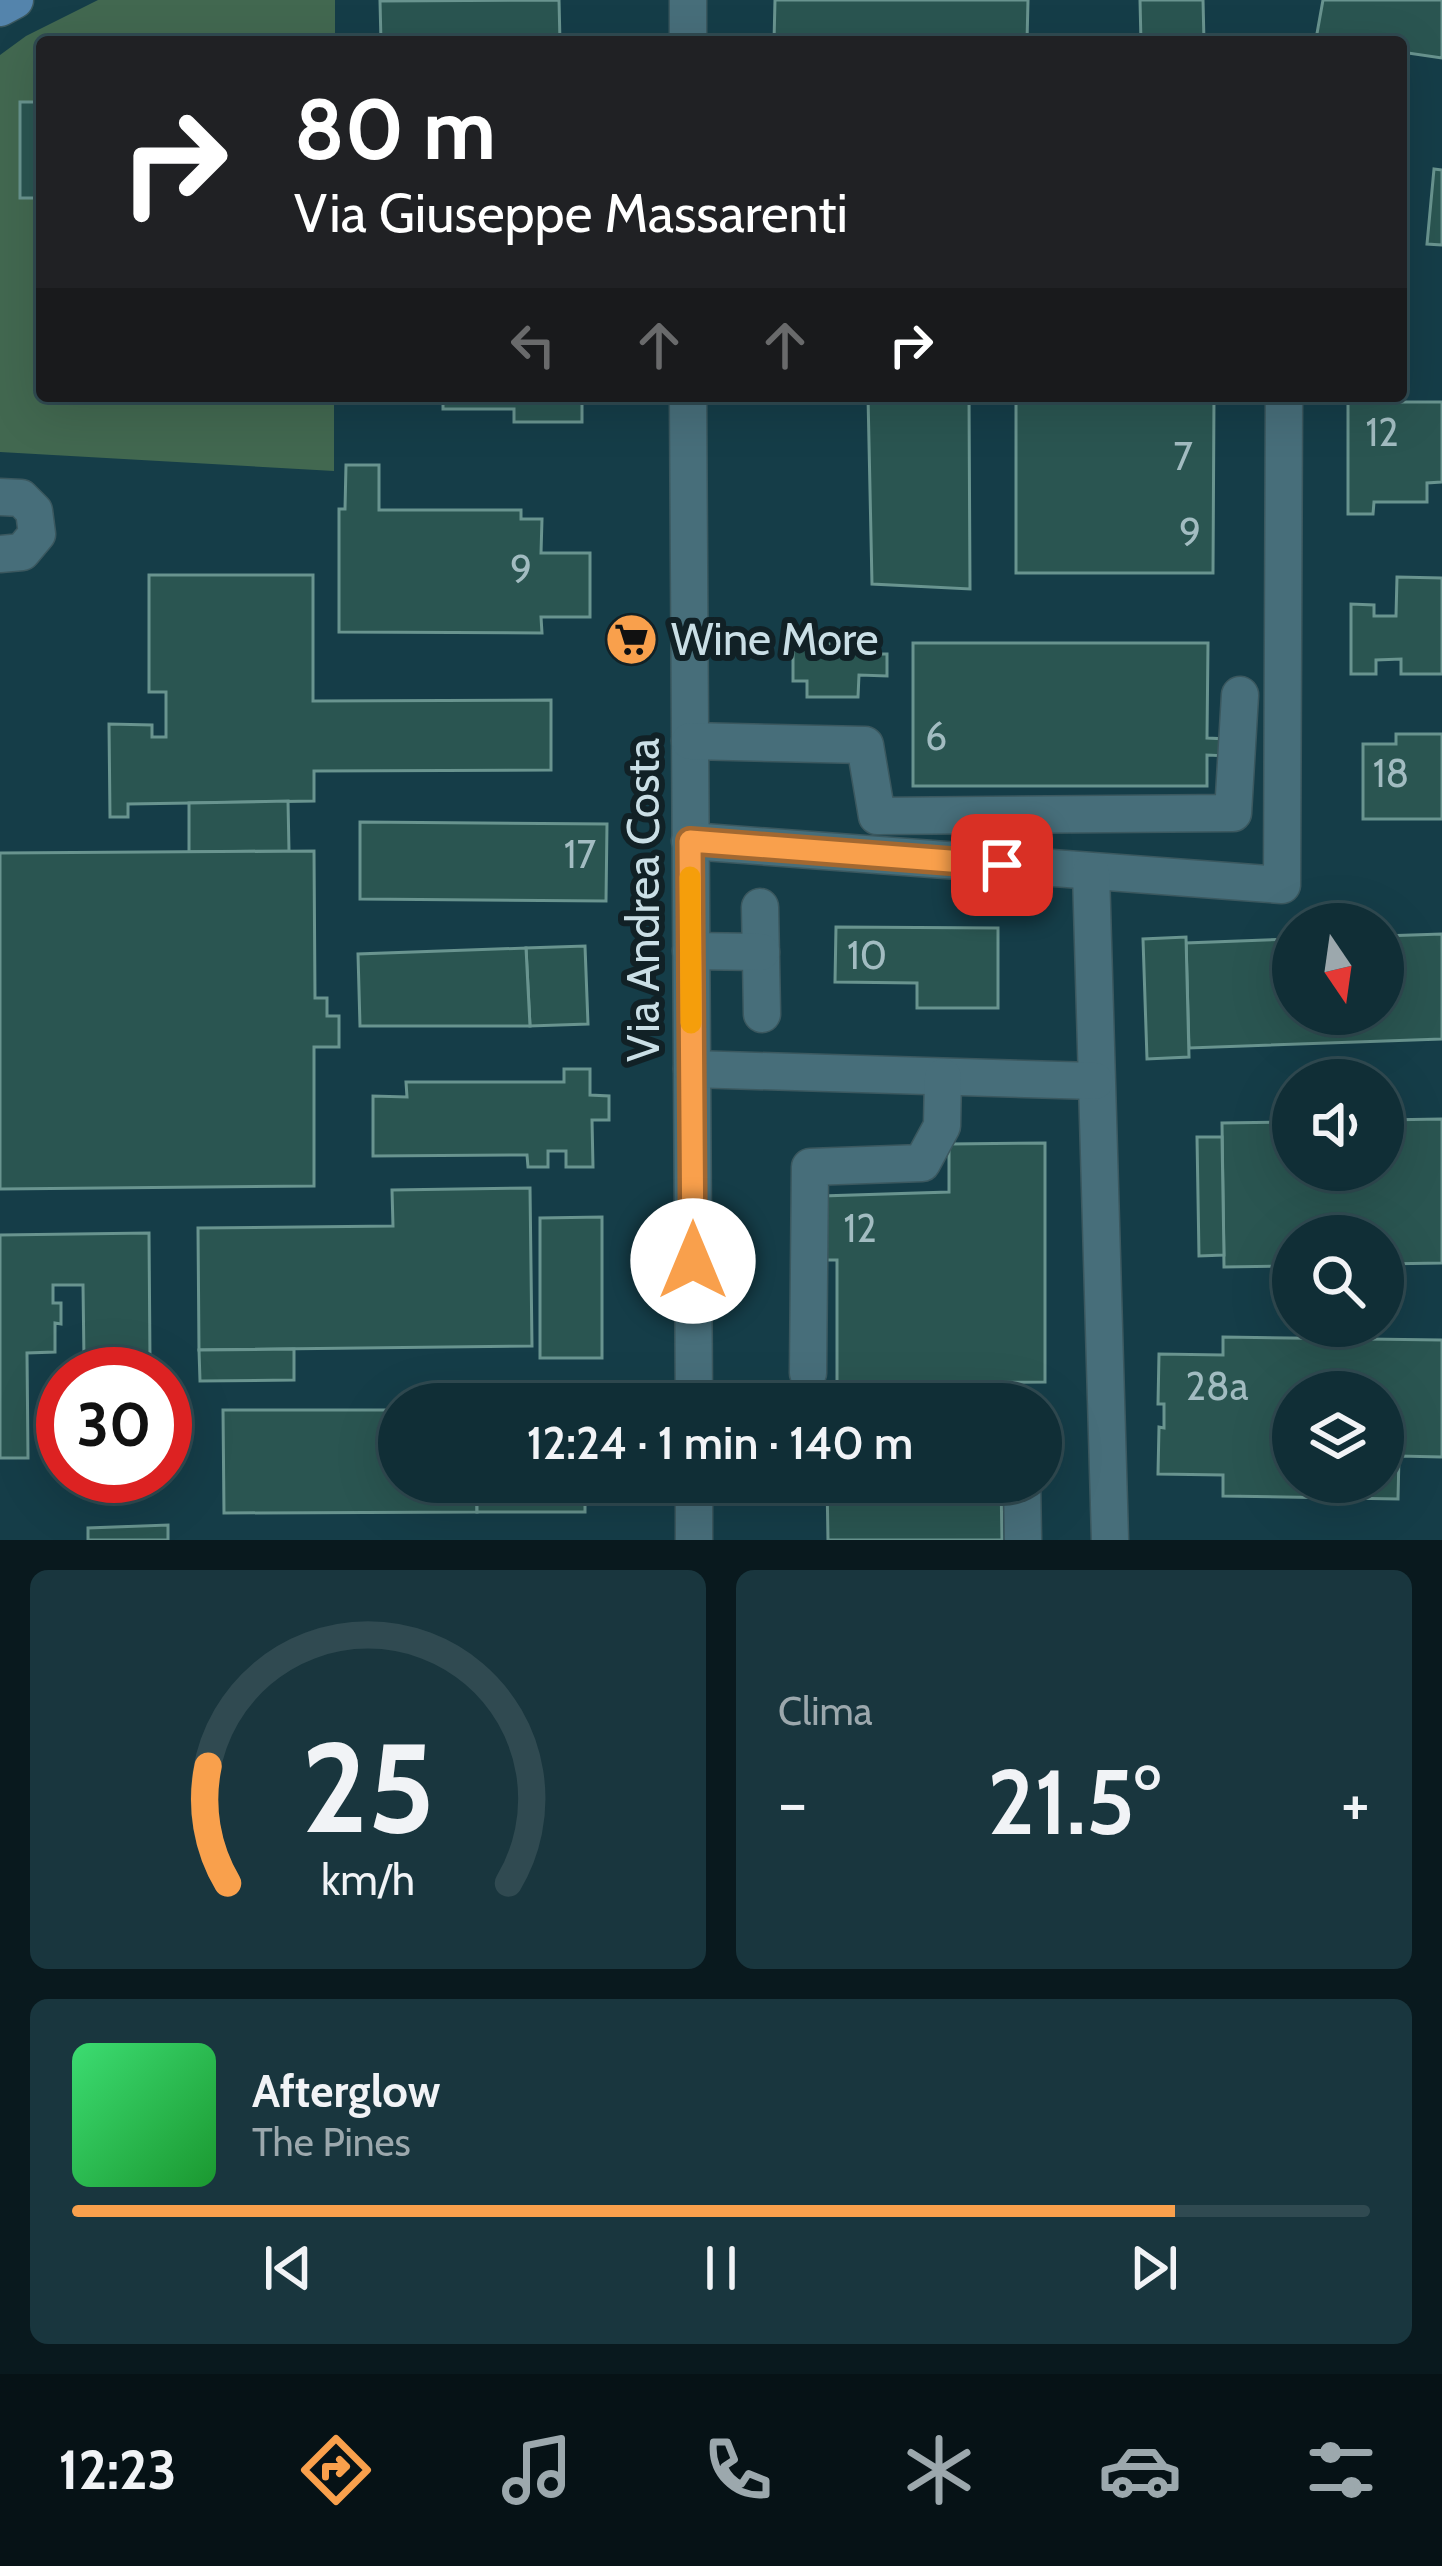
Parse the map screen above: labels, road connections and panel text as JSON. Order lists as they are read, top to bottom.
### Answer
{
  "streets": {
    "street": ["Via Andrea Costa"]
  },
  "places": {
    "supermarket": ["Wine More"]
  },
  "house_numbers": [
    "12",
    "7",
    "9",
    "9",
    "6",
    "18",
    "17",
    "10",
    "12",
    "28a"
  ],
  "north": "bottom",
  "page": {
    "turn": ["80 m", "Via Giuseppe Massarenti"],
    "limit": "30",
    "trip": "12:24 · 1 min · 140 m",
    "tile": "Clima",
    "heat": ["−", "21.5°", "+"],
    "song": ["Afterglow", "The Pines"],
    "tabs": "12:23",
    "gauge": ["25", "km/h"]
  }
}
